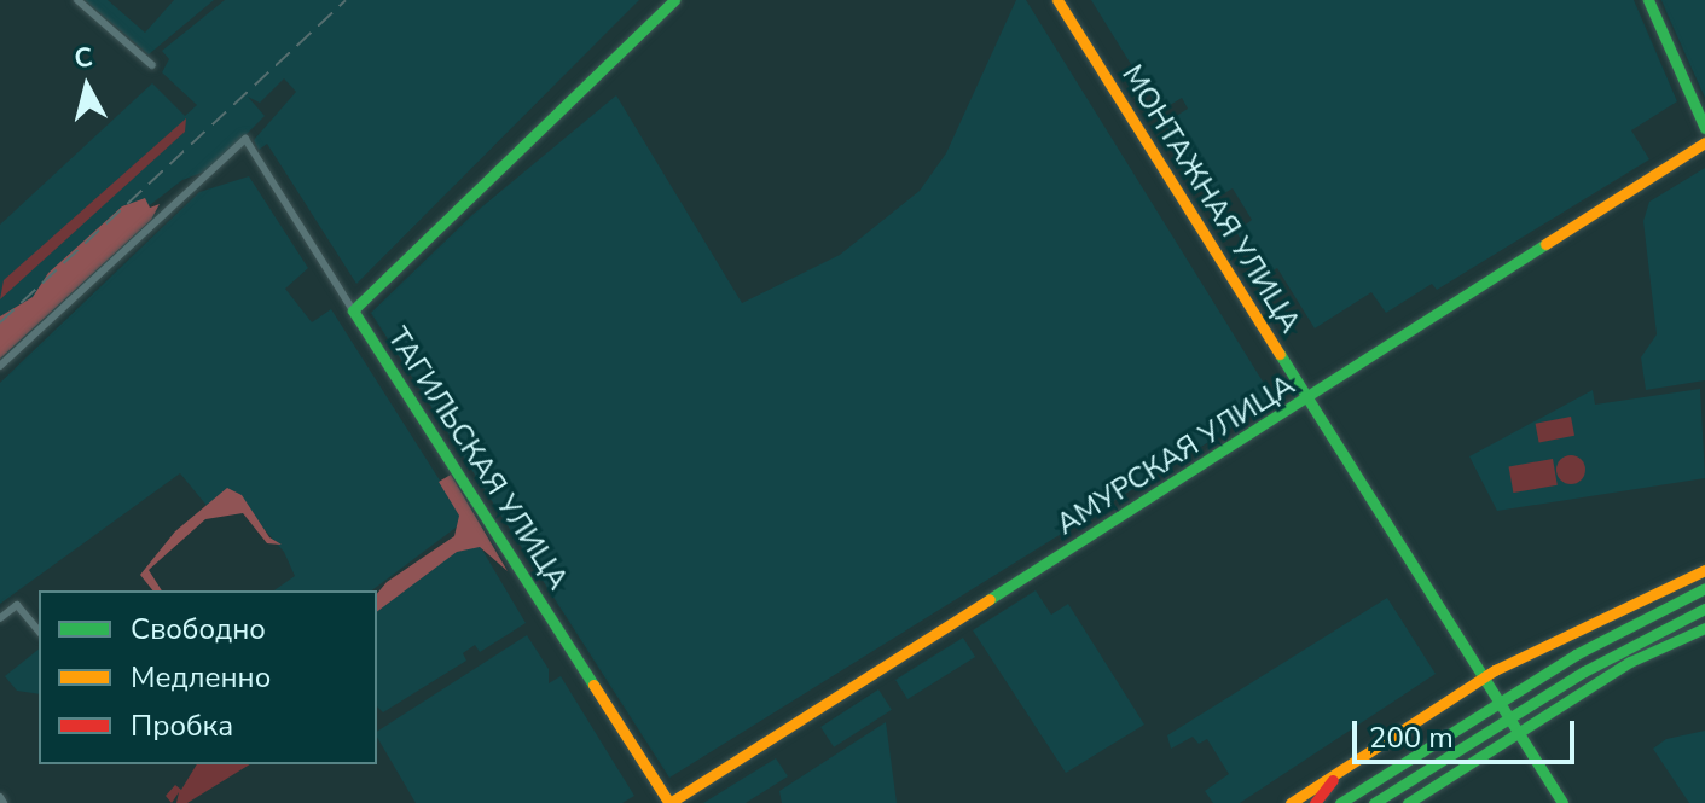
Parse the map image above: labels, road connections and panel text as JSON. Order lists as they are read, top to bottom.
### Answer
{
  "streets": {
    "street": ["МОНТАЖНАЯ УЛИЦА", "АМУРСКАЯ УЛИЦА", "ТАГИЛЬСКАЯ УЛИЦА"]
  },
  "crossings": [
    ["МОНТАЖНАЯ УЛИЦА", "АМУРСКАЯ УЛИЦА"],
    ["АМУРСКАЯ УЛИЦА", "ТАГИЛЬСКАЯ УЛИЦА"]
  ],
  "legend": ["Свободно", "Медленно", "Пробка"],
  "scale_bar": "200 m",
  "north": "top"
}
